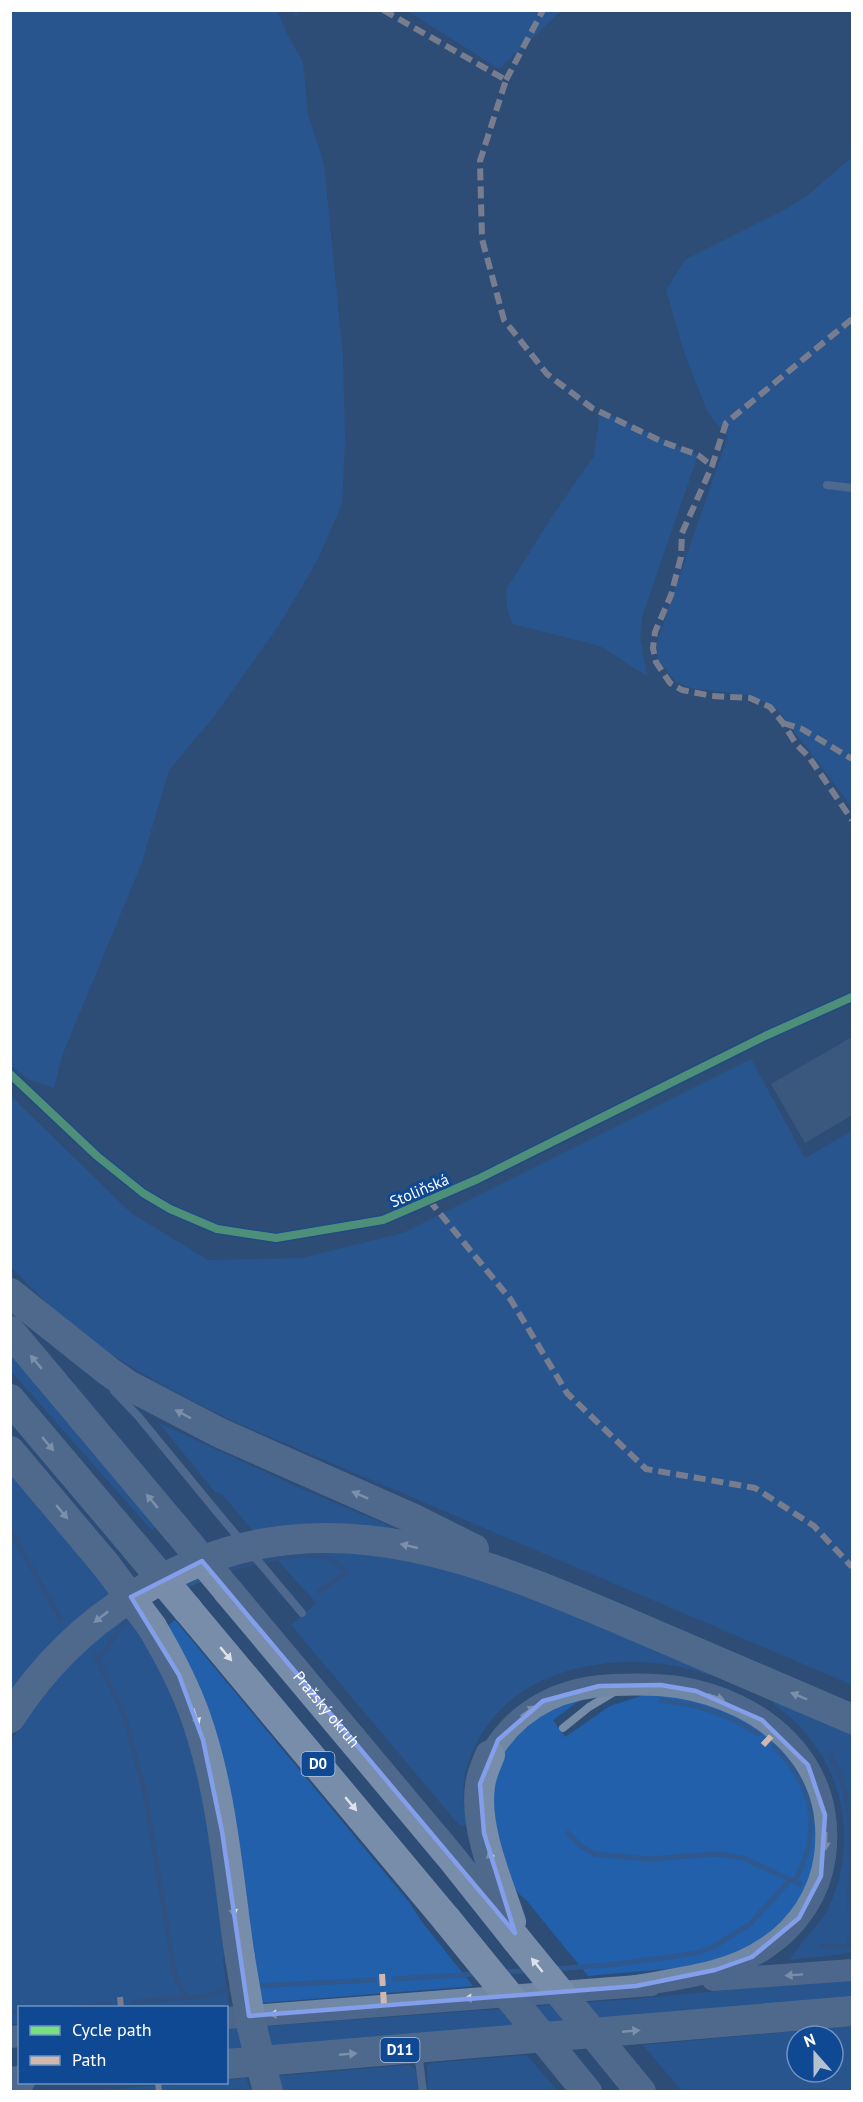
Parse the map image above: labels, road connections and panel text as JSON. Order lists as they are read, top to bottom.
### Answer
{
  "streets": {
    "highway": ["Pražský okruh", "D0", "D11"],
    "lane": ["Stoliňská"]
  },
  "legend": ["Cycle path", "Path"],
  "north": "top"
}
